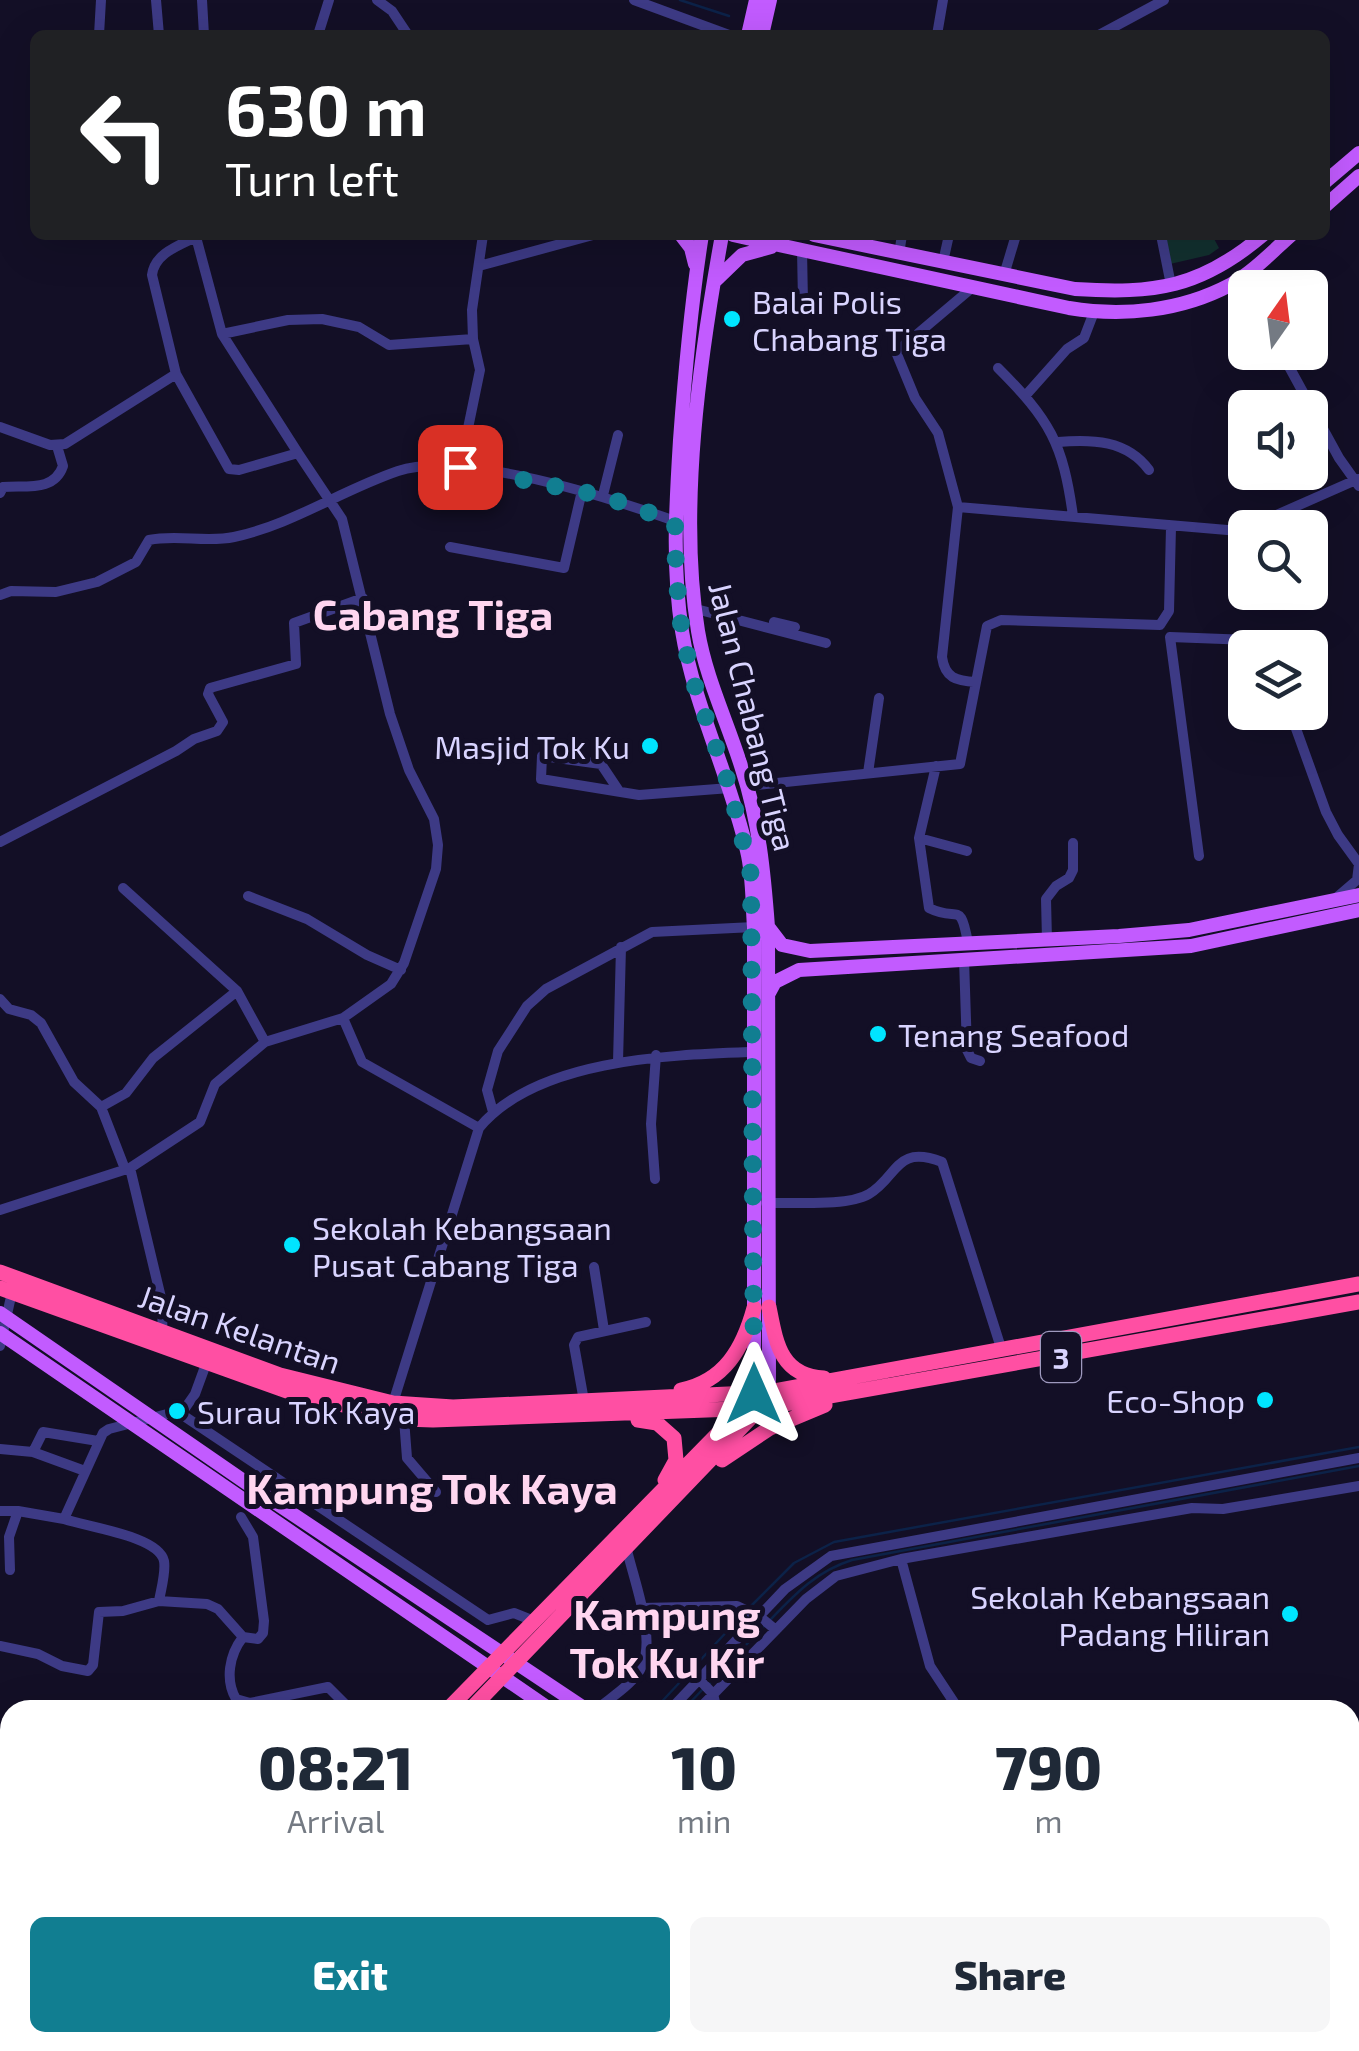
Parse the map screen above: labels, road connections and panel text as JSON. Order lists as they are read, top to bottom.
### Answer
{
  "streets": {
    "highway": ["Jalan Kelantan", "3"],
    "main road": ["Jalan Chabang Tiga"]
  },
  "crossings": [
    ["Jalan Chabang Tiga", "Jalan Kelantan"],
    ["Jalan Chabang Tiga", "3"],
    ["Jalan Kelantan", "3"]
  ],
  "districts": ["Cabang Tiga", "Kampung Tok Kaya", "Kampung Tok Ku Kir"],
  "places": [
    "Balai Polis Chabang Tiga",
    "Masjid Tok Ku",
    "Tenang Seafood",
    "Sekolah Kebangsaan Pusat Cabang Tiga",
    "Eco-Shop",
    "Surau Tok Kaya",
    "Sekolah Kebangsaan Padang Hiliran"
  ],
  "north": "top",
  "page": {
    "turn": ["630 m", "Turn left"],
    "eta": [
      "08:21",
      "Arrival",
      "10",
      "min",
      "790",
      "m"
    ],
    "buttons": ["Exit", "Share"]
  }
}
